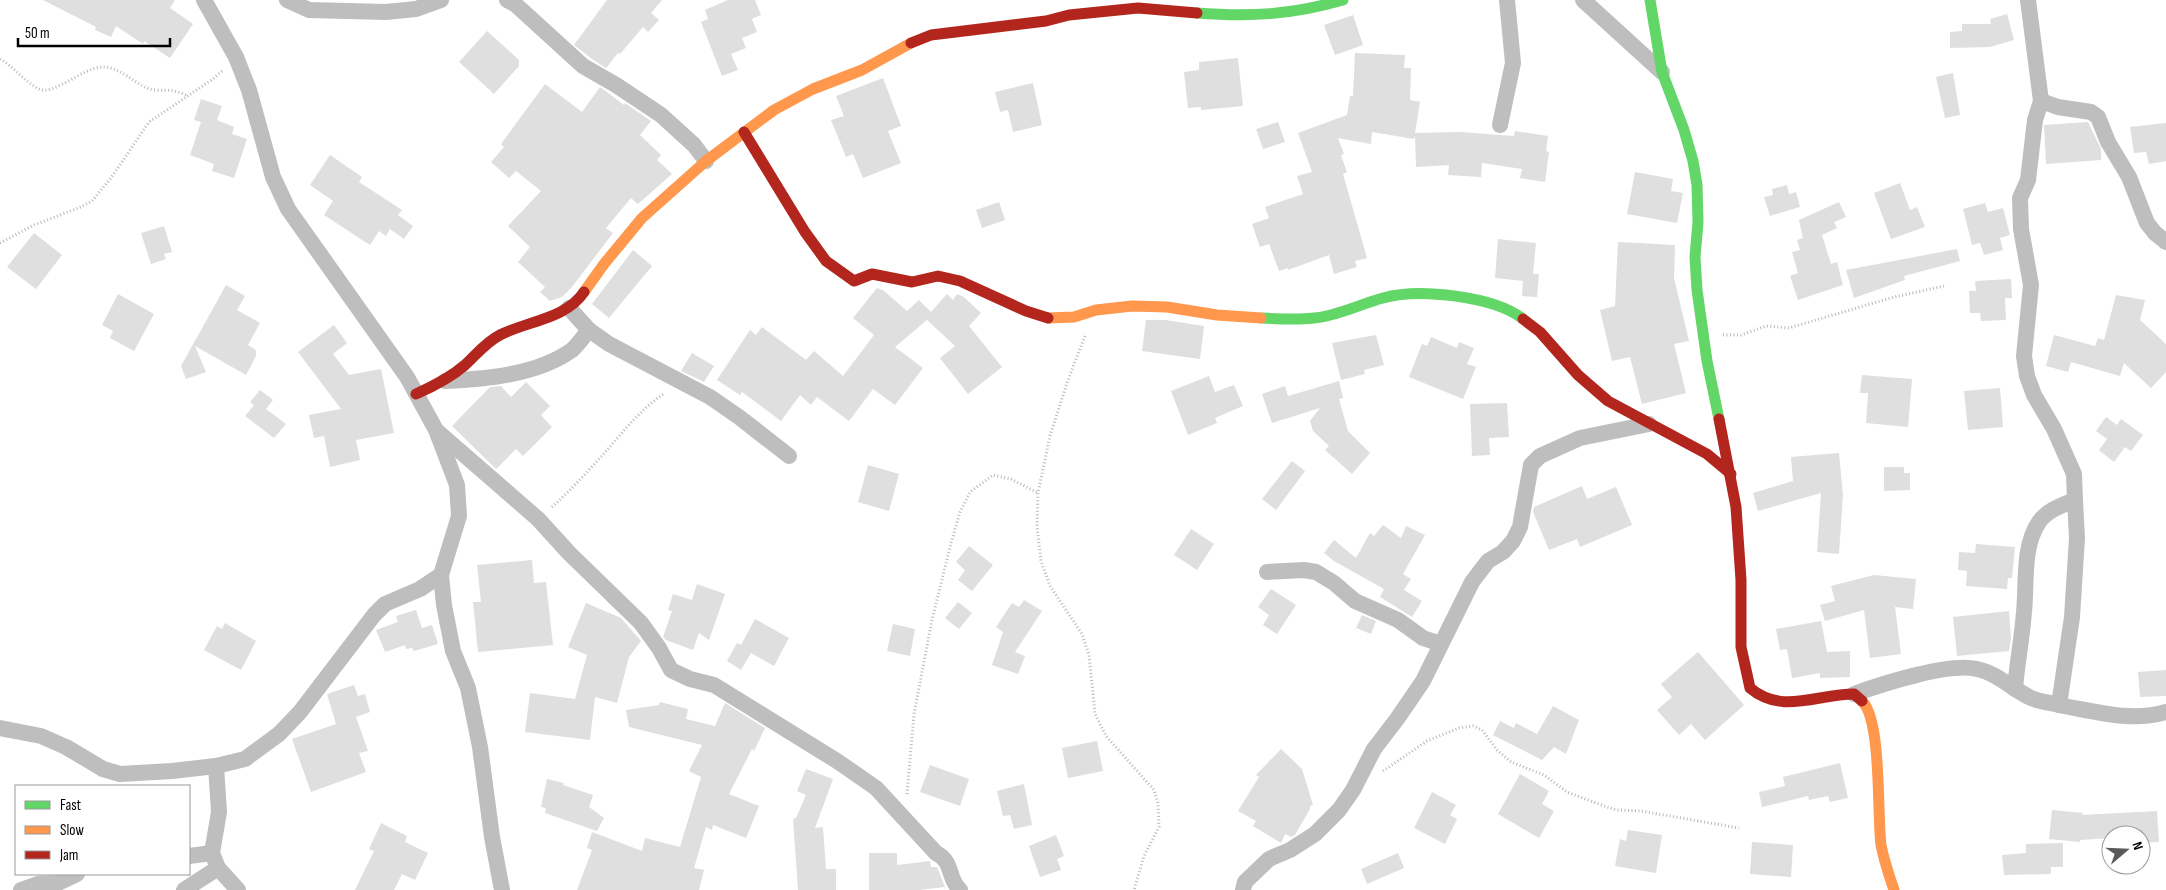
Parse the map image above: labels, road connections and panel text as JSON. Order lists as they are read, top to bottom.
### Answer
{
  "legend": ["Fast", "Slow", "Jam"],
  "scale_bar": "50 m",
  "north": "right"
}
